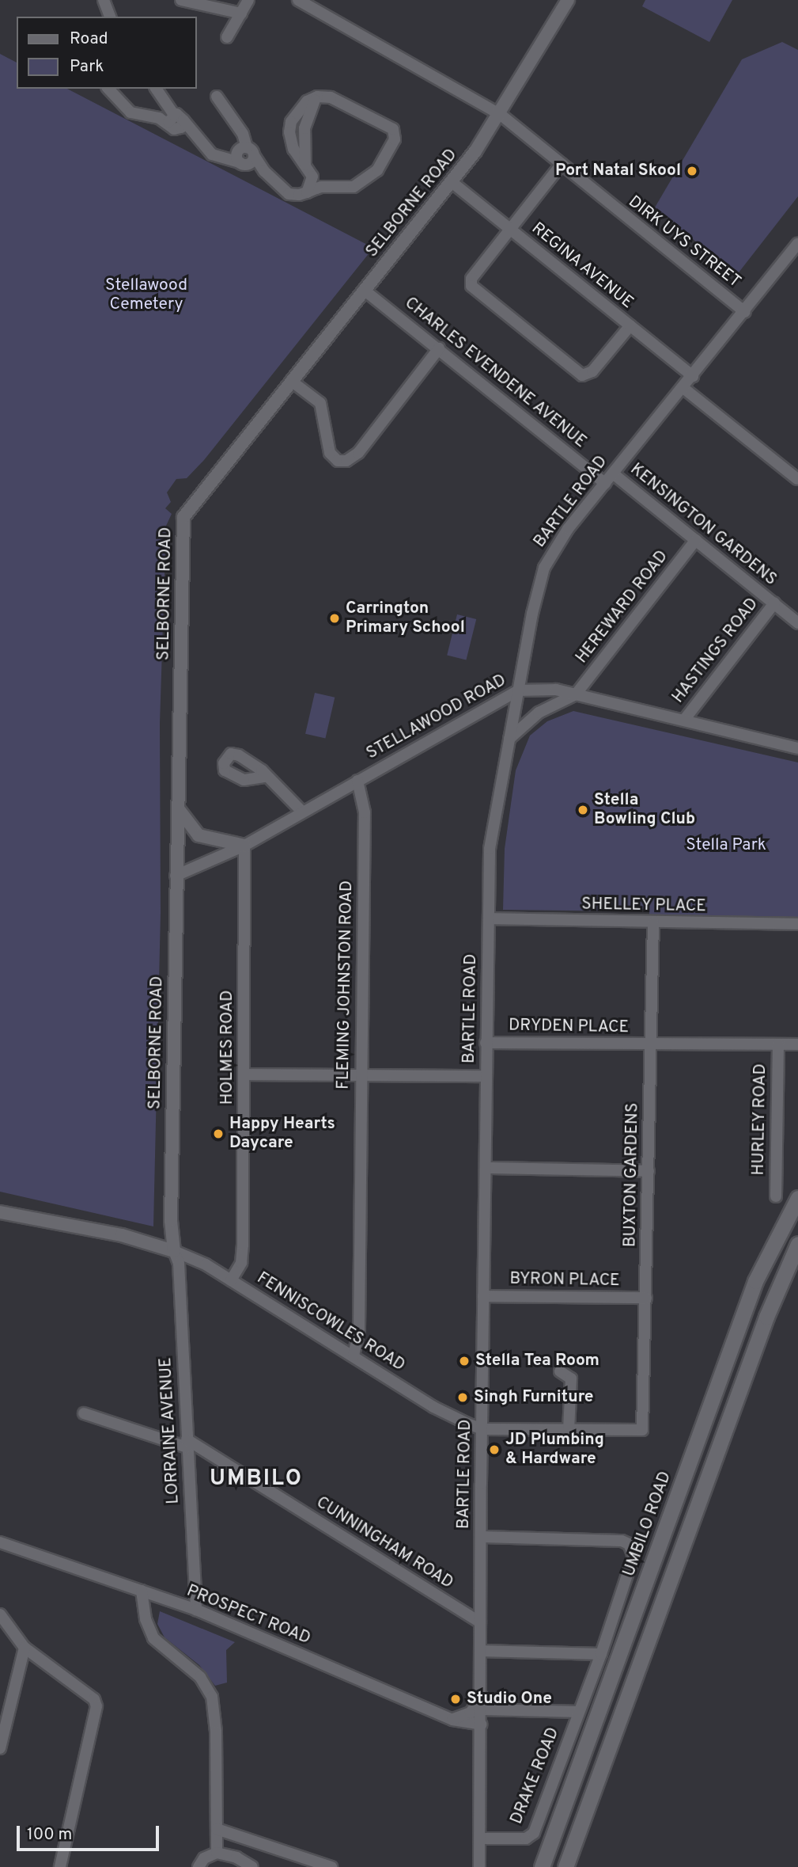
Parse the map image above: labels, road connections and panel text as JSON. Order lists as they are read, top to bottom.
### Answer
{
  "streets": {
    "main road": ["UMBILO ROAD"],
    "street": [
      "SELBORNE ROAD",
      "DIRK UYS STREET",
      "REGINA AVENUE",
      "CHARLES EVENDENE AVENUE",
      "BARTLE ROAD",
      "KENSINGTON GARDENS",
      "HEREWARD ROAD",
      "HASTINGS ROAD",
      "STELLAWOOD ROAD",
      "SHELLEY PLACE",
      "FLEMING JOHNSTON ROAD",
      "DRYDEN PLACE",
      "HOLMES ROAD",
      "HURLEY ROAD",
      "BUXTON GARDENS",
      "BYRON PLACE",
      "FENNISCOWLES ROAD",
      "LORRAINE AVENUE",
      "CUNNINGHAM ROAD",
      "PROSPECT ROAD",
      "DRAKE ROAD"
    ]
  },
  "crossings": [
    ["SELBORNE ROAD", "DIRK UYS STREET"],
    ["SELBORNE ROAD", "REGINA AVENUE"],
    ["SELBORNE ROAD", "CHARLES EVENDENE AVENUE"],
    ["SELBORNE ROAD", "STELLAWOOD ROAD"],
    ["SELBORNE ROAD", "FENNISCOWLES ROAD"],
    ["SELBORNE ROAD", "LORRAINE AVENUE"],
    ["DIRK UYS STREET", "BARTLE ROAD"],
    ["REGINA AVENUE", "BARTLE ROAD"],
    ["CHARLES EVENDENE AVENUE", "BARTLE ROAD"],
    ["BARTLE ROAD", "KENSINGTON GARDENS"],
    ["BARTLE ROAD", "STELLAWOOD ROAD"],
    ["BARTLE ROAD", "SHELLEY PLACE"],
    ["BARTLE ROAD", "DRYDEN PLACE"],
    ["BARTLE ROAD", "BYRON PLACE"],
    ["BARTLE ROAD", "FENNISCOWLES ROAD"],
    ["BARTLE ROAD", "CUNNINGHAM ROAD"],
    ["BARTLE ROAD", "PROSPECT ROAD"],
    ["BARTLE ROAD", "DRAKE ROAD"],
    ["KENSINGTON GARDENS", "HEREWARD ROAD"],
    ["KENSINGTON GARDENS", "HASTINGS ROAD"],
    ["HEREWARD ROAD", "STELLAWOOD ROAD"],
    ["HASTINGS ROAD", "STELLAWOOD ROAD"],
    ["STELLAWOOD ROAD", "FLEMING JOHNSTON ROAD"],
    ["STELLAWOOD ROAD", "HOLMES ROAD"],
    ["SHELLEY PLACE", "BUXTON GARDENS"],
    ["FLEMING JOHNSTON ROAD", "FENNISCOWLES ROAD"],
    ["DRYDEN PLACE", "HURLEY ROAD"],
    ["DRYDEN PLACE", "BUXTON GARDENS"],
    ["HOLMES ROAD", "FENNISCOWLES ROAD"],
    ["BUXTON GARDENS", "BYRON PLACE"],
    ["BUXTON GARDENS", "FENNISCOWLES ROAD"],
    ["FENNISCOWLES ROAD", "LORRAINE AVENUE"],
    ["LORRAINE AVENUE", "CUNNINGHAM ROAD"],
    ["LORRAINE AVENUE", "PROSPECT ROAD"]
  ],
  "districts": ["UMBILO"],
  "parks": ["Stellawood Cemetery", "Stella Park"],
  "places": [
    "Port Natal Skool",
    "Carrington Primary School",
    "Stella Bowling Club",
    "Happy Hearts Daycare",
    "Stella Tea Room",
    "Singh Furniture",
    "JD Plumbing & Hardware",
    "Studio One"
  ],
  "legend": ["Road", "Park"],
  "scale_bar": "100 m"
}
